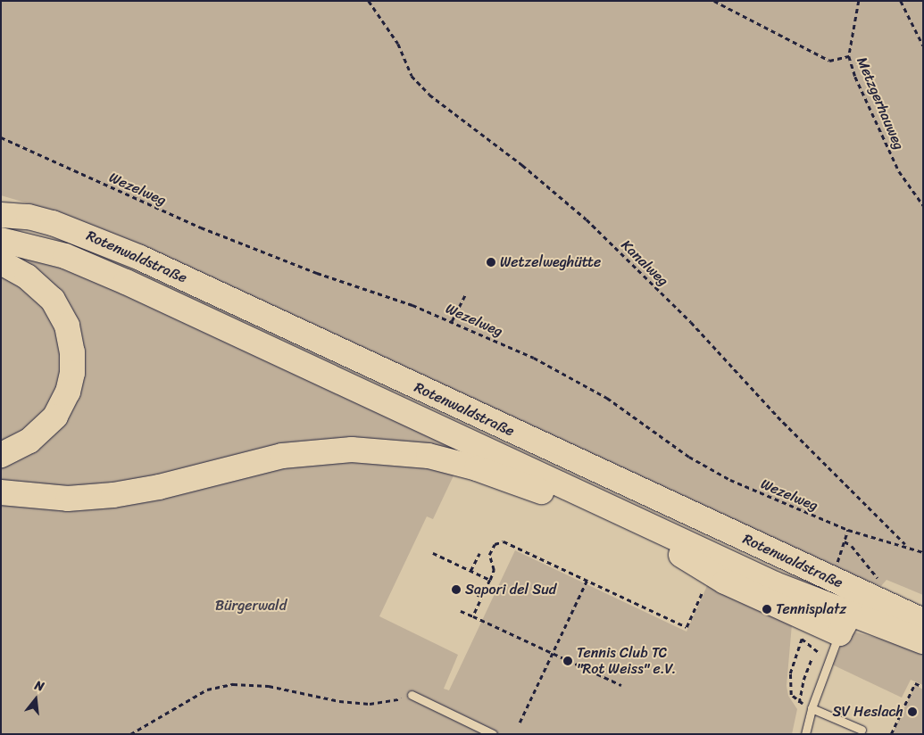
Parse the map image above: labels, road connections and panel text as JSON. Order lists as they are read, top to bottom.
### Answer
{
  "streets": {
    "highway": ["Rotenwaldstraße"],
    "path": ["Metzgerhauweg", "Wezelweg", "Kanalweg"]
  },
  "crossings": [
    ["Wezelweg", "Kanalweg"]
  ],
  "parks": ["Bürgerwald"],
  "places": [
    "Wetzelweghütte",
    "Sapori del Sud",
    "Tennisplatz",
    "Tennis Club TC \"Rot Weiss\" e.V.",
    "SV Heslach"
  ],
  "north": "top"
}
